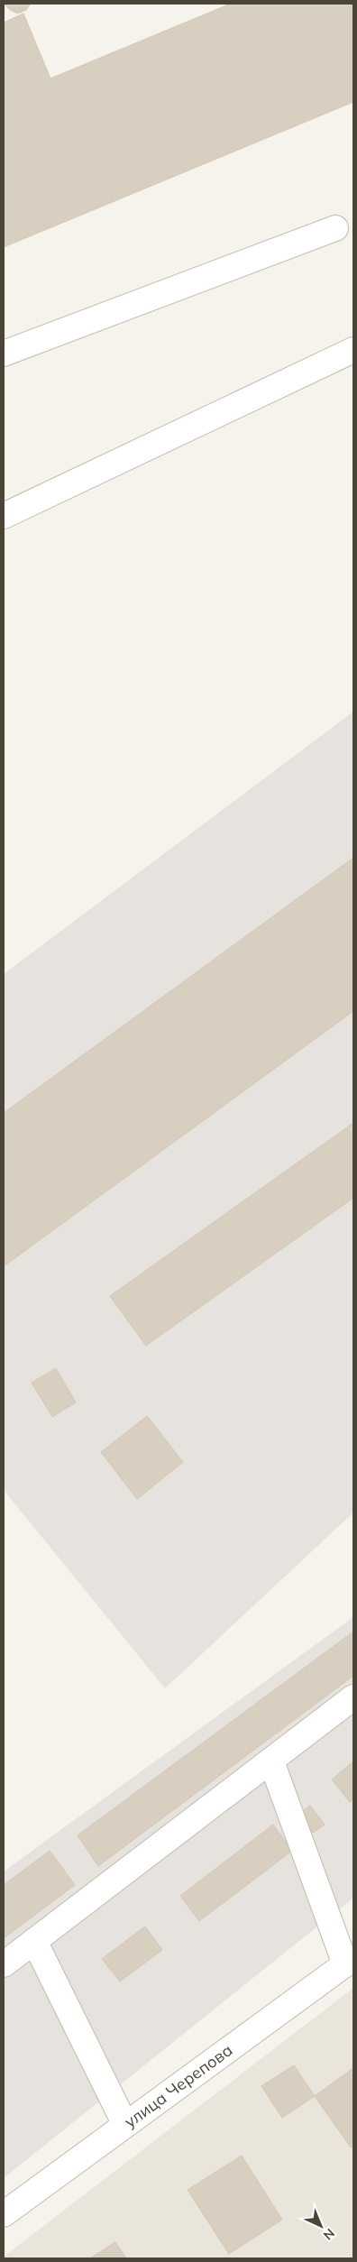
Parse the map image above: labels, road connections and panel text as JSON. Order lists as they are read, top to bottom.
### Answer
{
  "streets": {
    "street": ["улица Черепова"]
  },
  "north": "bottom right"
}
